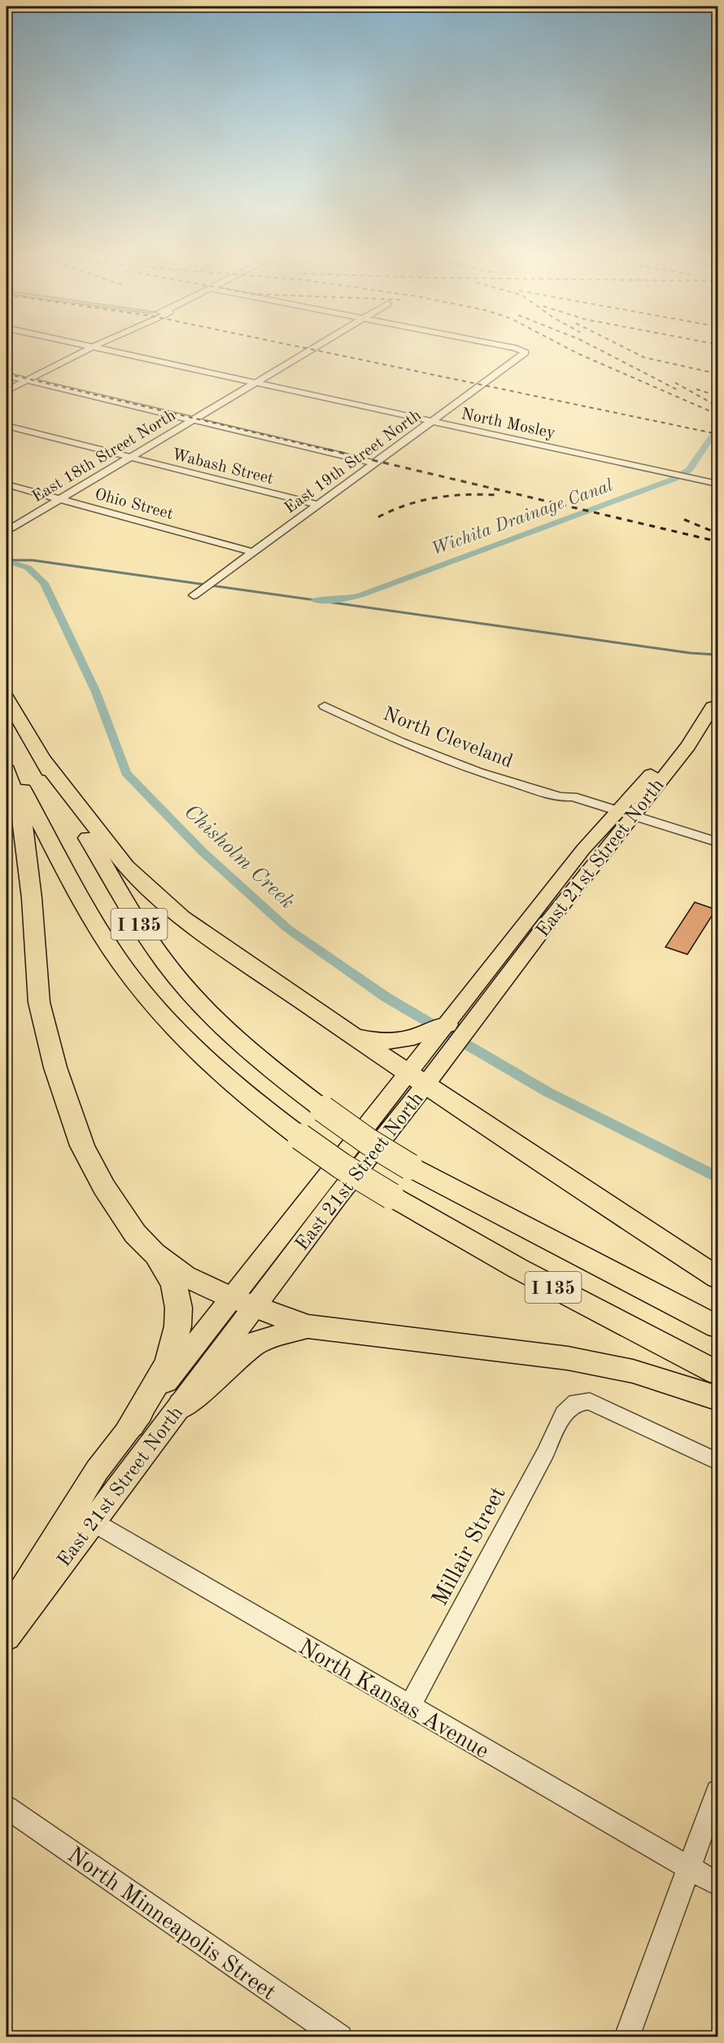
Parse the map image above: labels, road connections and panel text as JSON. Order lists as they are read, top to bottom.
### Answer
{
  "streets": {
    "highway": ["I 135"],
    "main road": ["East 21st Street North"],
    "street": [
      "North Mosley",
      "East 18th Street North",
      "East 19th Street North",
      "Wabash Street",
      "Ohio Street",
      "North Cleveland",
      "Millair Street",
      "North Kansas Avenue",
      "North Minneapolis Street"
    ]
  },
  "crossings": [
    ["North Mosley", "East 18th Street North"],
    ["North Mosley", "East 19th Street North"],
    ["East 18th Street North", "Wabash Street"],
    ["East 18th Street North", "Ohio Street"],
    ["East 19th Street North", "Wabash Street"],
    ["East 19th Street North", "Ohio Street"],
    ["North Cleveland", "East 21st Street North"],
    ["East 21st Street North", "North Kansas Avenue"],
    ["Millair Street", "North Kansas Avenue"]
  ],
  "water": ["Wichita Drainage Canal", "Chisholm Creek"]
}
